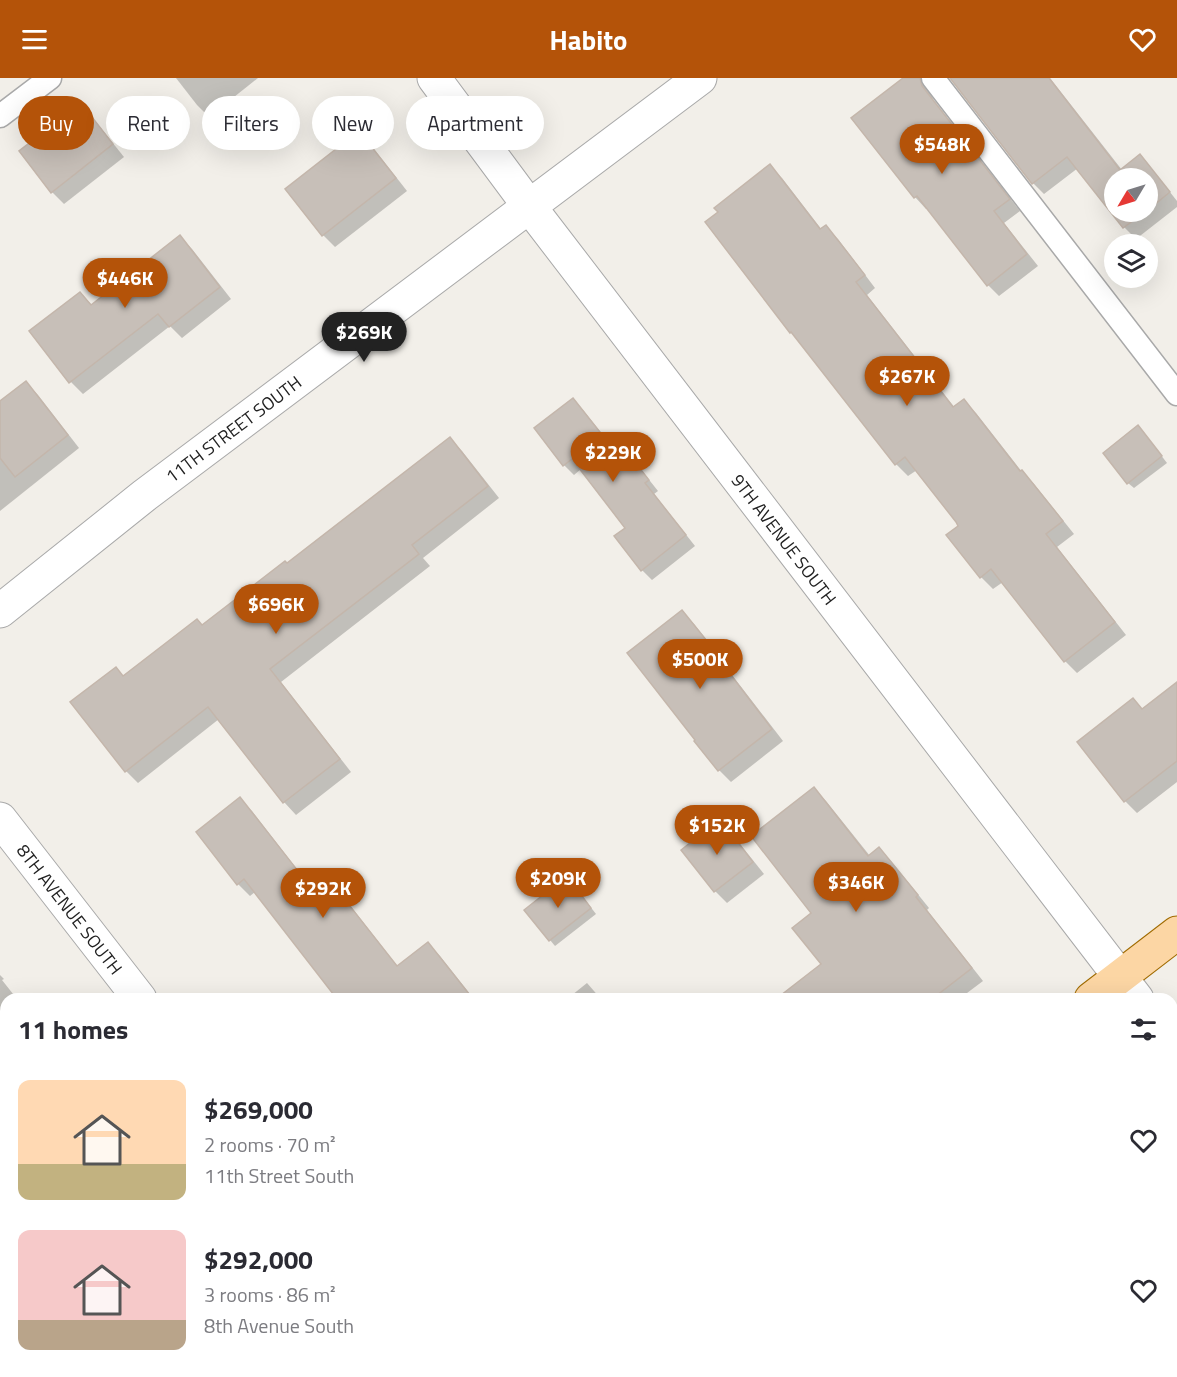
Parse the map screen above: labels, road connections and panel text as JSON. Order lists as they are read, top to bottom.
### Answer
{
  "streets": {
    "street": ["11TH STREET SOUTH", "9TH AVENUE SOUTH", "8TH AVENUE SOUTH"]
  },
  "crossings": [
    ["11TH STREET SOUTH", "9TH AVENUE SOUTH"]
  ],
  "north": "bottom left",
  "page": {
    "header": "Habito",
    "chip": [
      "Buy",
      "Rent",
      "Filters",
      "New",
      "Apartment"
    ],
    "price": [
      "$548K",
      "$446K",
      "$269K",
      "$267K",
      "$229K",
      "$696K",
      "$500K",
      "$152K",
      "$209K",
      "$346K",
      "$292K"
    ],
    "heading": "11 homes",
    "list": [
      {
        "name": "$269,000",
        "note": "2 rooms · 70 m² · 11th Street South"
      },
      {
        "name": "$292,000",
        "note": "3 rooms · 86 m² · 8th Avenue South"
      }
    ]
  }
}
